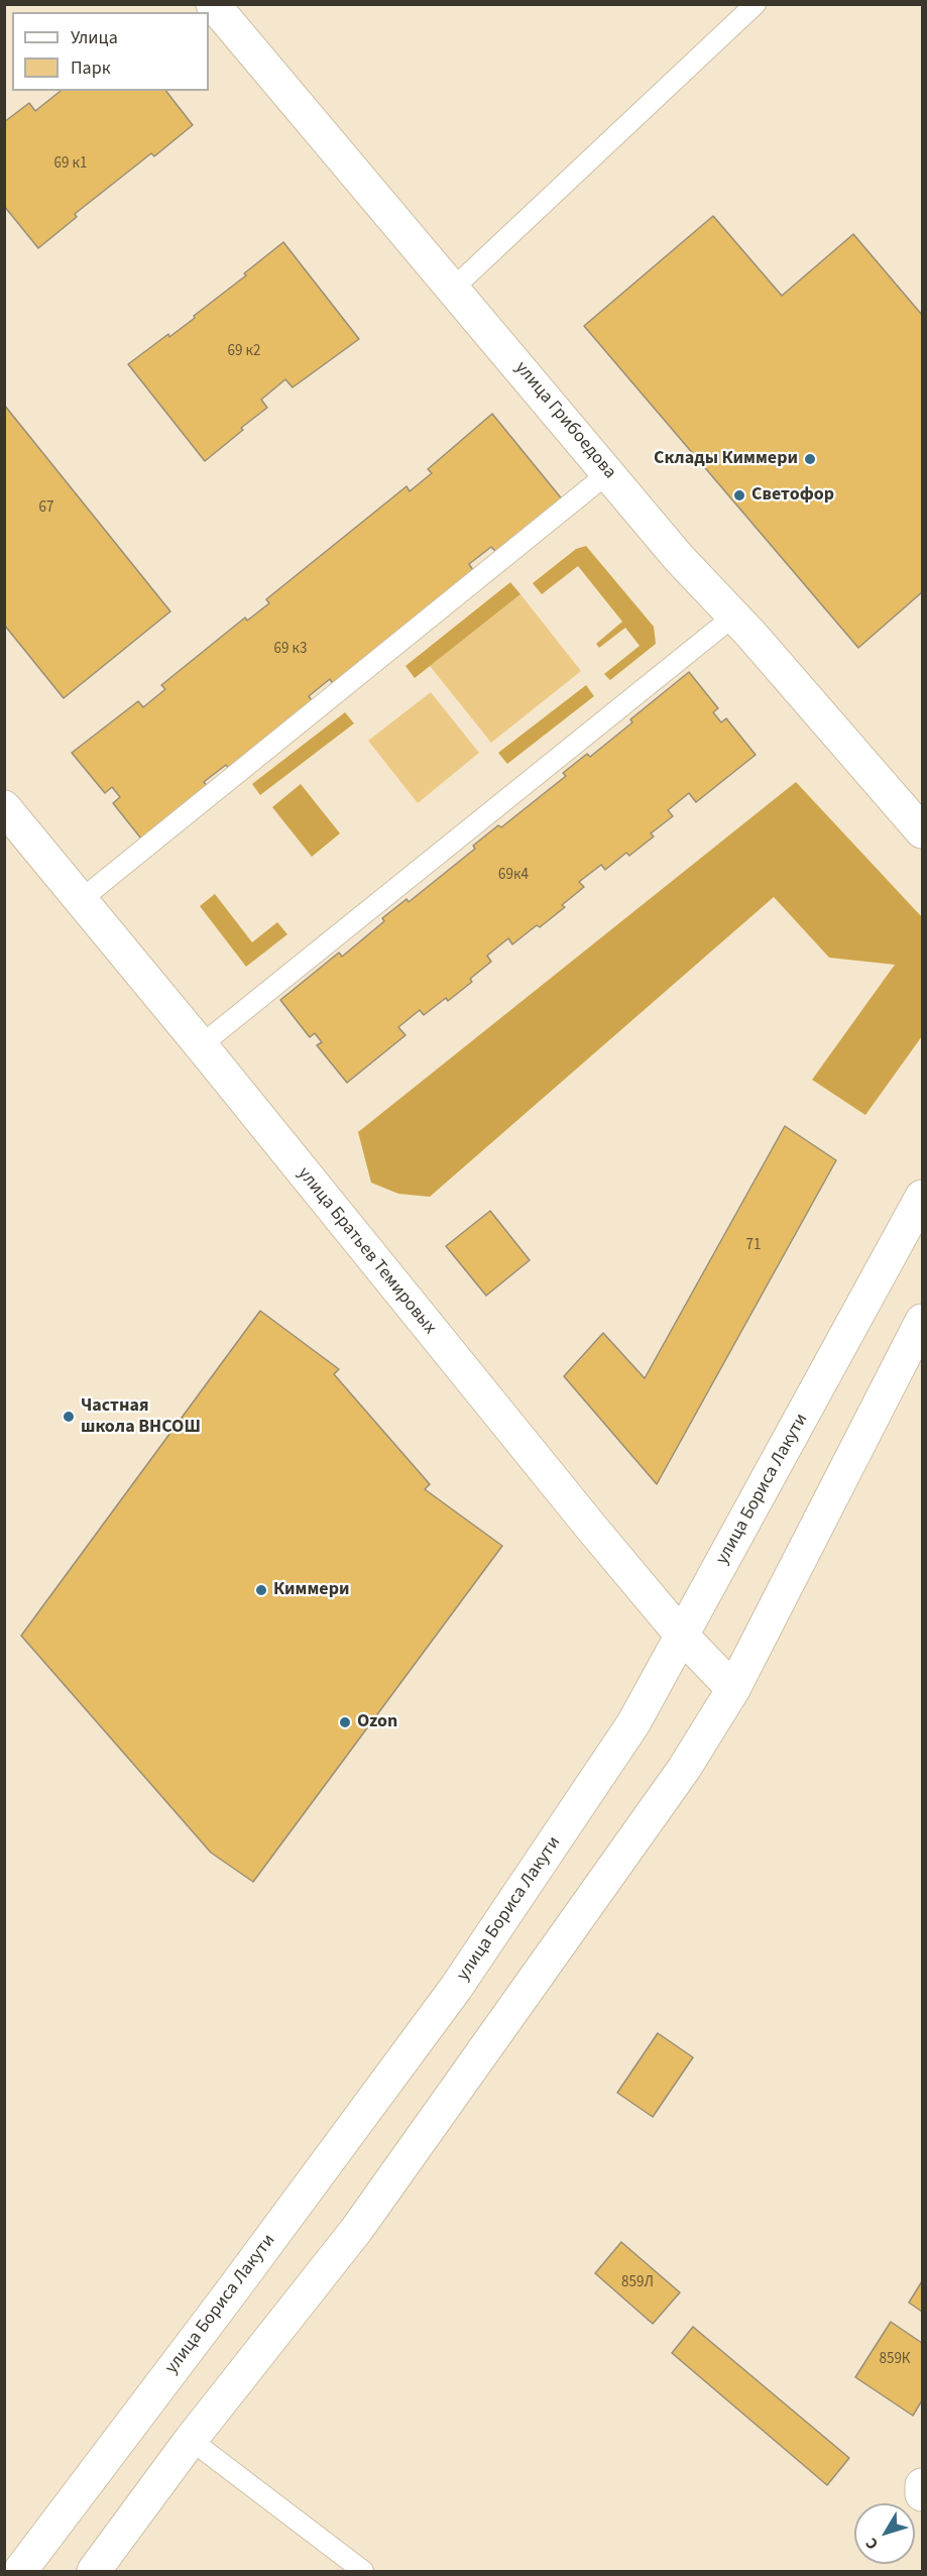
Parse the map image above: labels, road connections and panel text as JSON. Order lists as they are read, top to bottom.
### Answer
{
  "streets": {
    "main road": ["улица Грибоедова", "улица Братьев Темировых", "улица Бориса Лакути"]
  },
  "crossings": [
    ["улица Братьев Темировых", "улица Бориса Лакути"]
  ],
  "places": [
    "Склады Киммери",
    "Светофор",
    "Частная школа ВНСОШ",
    "Киммери",
    "Ozon"
  ],
  "house_numbers": [
    "69 к1",
    "69 к2",
    "67",
    "69 к3",
    "69к4",
    "71",
    "859Л",
    "859К"
  ],
  "legend": ["Улица", "Парк"],
  "north": "bottom left"
}
